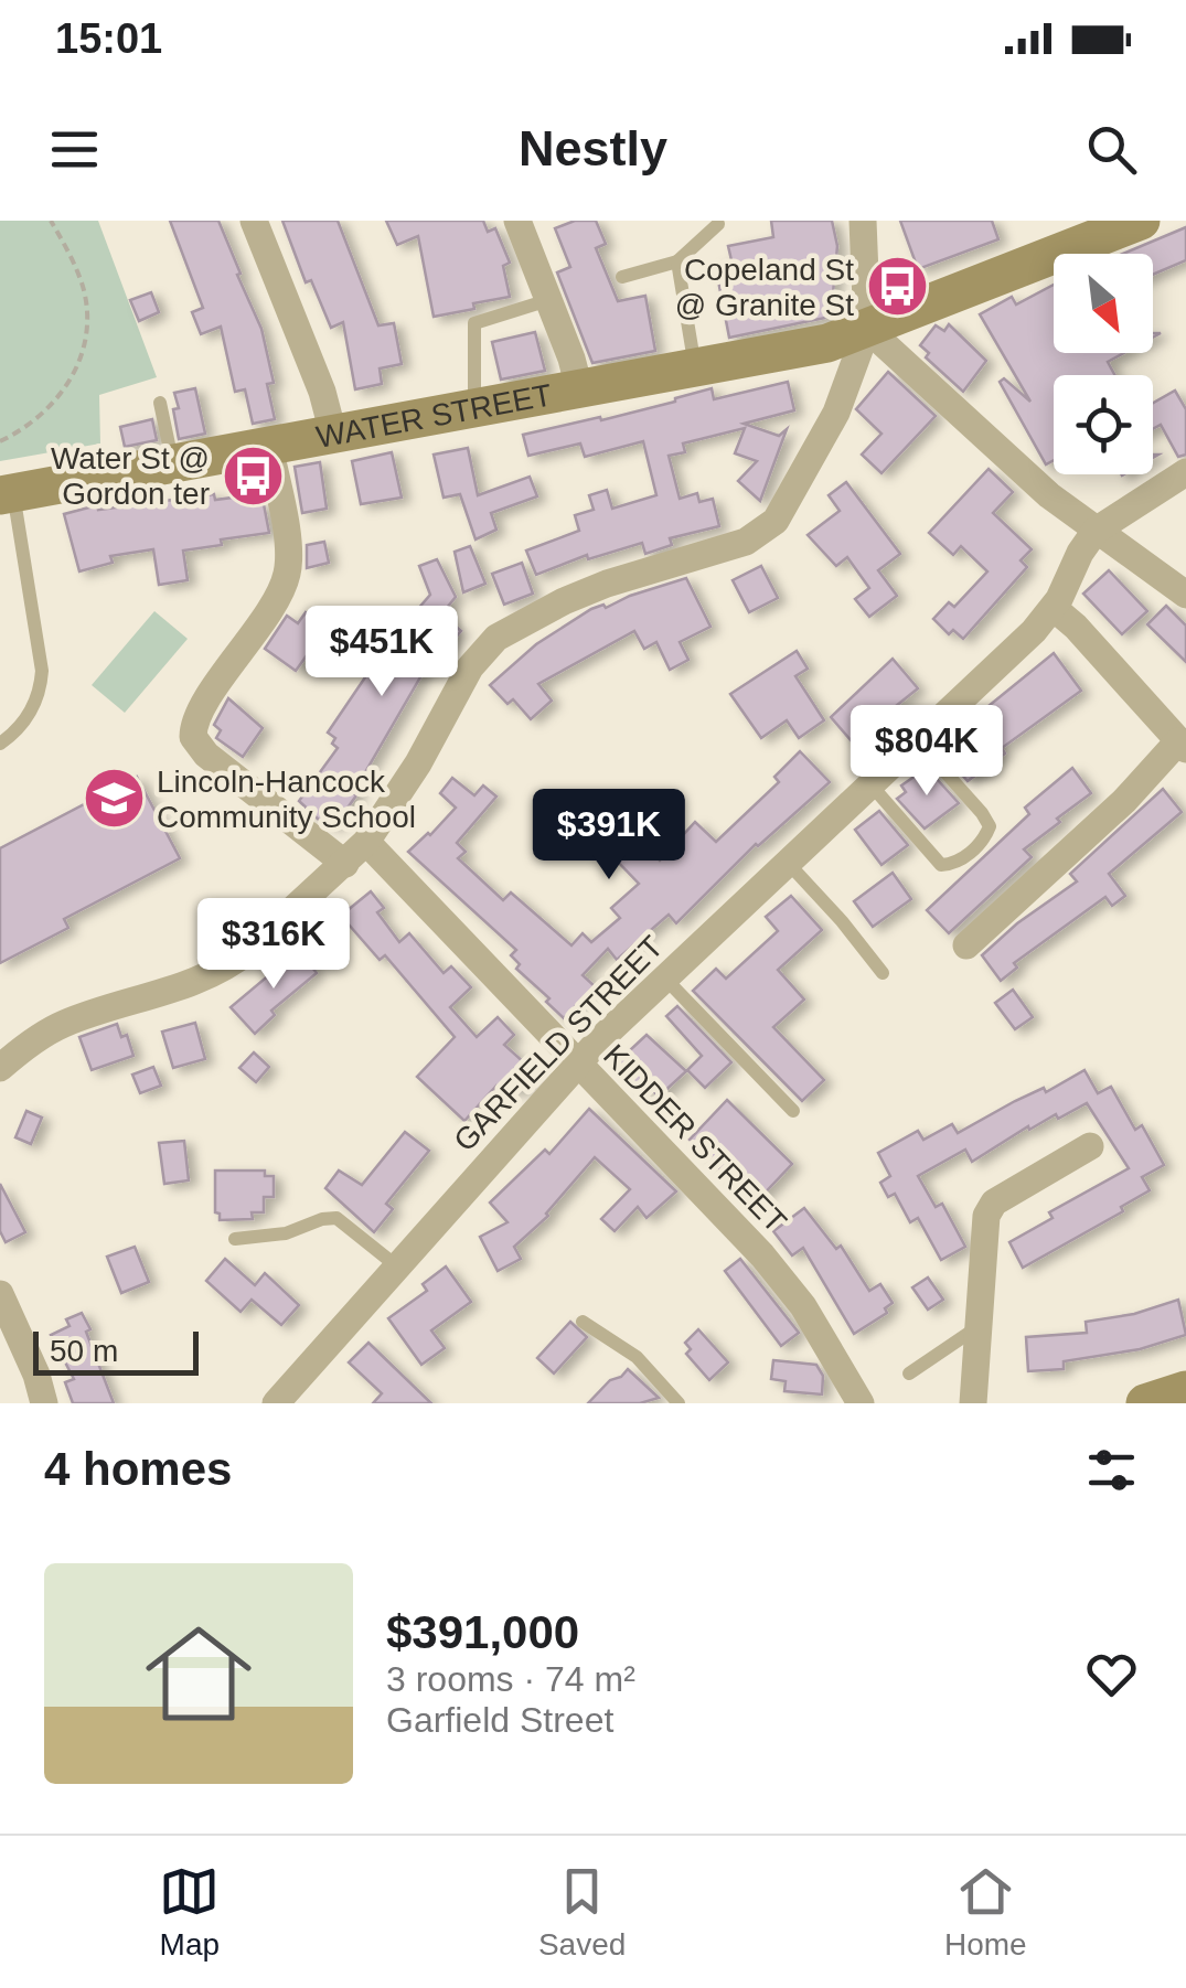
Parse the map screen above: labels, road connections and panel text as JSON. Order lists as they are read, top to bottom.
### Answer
{
  "streets": {
    "main road": ["WATER STREET"],
    "street": ["GARFIELD STREET", "KIDDER STREET"]
  },
  "crossings": [
    ["GARFIELD STREET", "KIDDER STREET"]
  ],
  "places": {
    "bus stop": ["Copeland St @ Granite St", "Water St @ Gordon ter"],
    "school or university": ["Lincoln-Hancock Community School"]
  },
  "scale_bar": "50 m",
  "north": "bottom right",
  "page": {
    "status": "15:01",
    "header": "Nestly",
    "price": [
      "$451K",
      "$804K",
      "$391K",
      "$316K"
    ],
    "scale": "50 m",
    "heading": "4 homes",
    "list": [
      {
        "name": "$391,000",
        "note": "3 rooms · 74 m² · Garfield Street"
      }
    ],
    "tabs": ["Map", "Saved", "Home"]
  }
}
